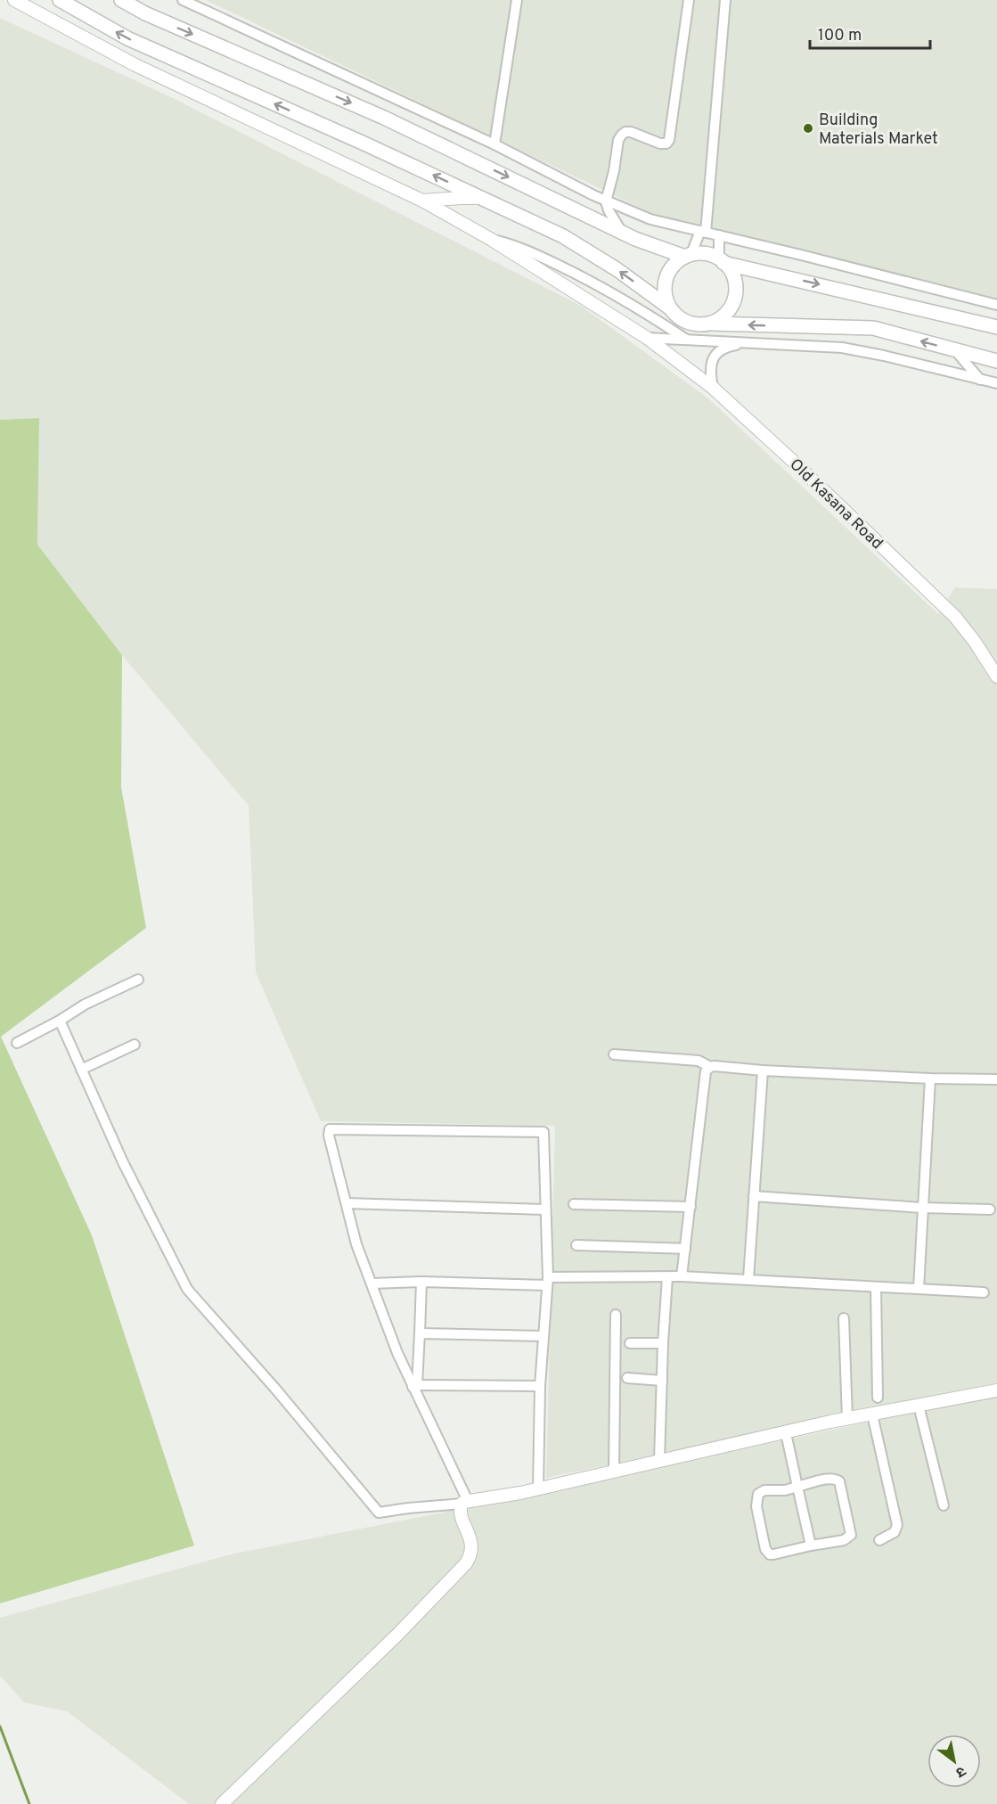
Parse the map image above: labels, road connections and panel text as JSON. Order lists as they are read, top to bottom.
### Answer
{
  "streets": {
    "street": ["Old Kasana Road"]
  },
  "places": ["Building Materials Market"],
  "scale_bar": "100 m",
  "north": "bottom right"
}
